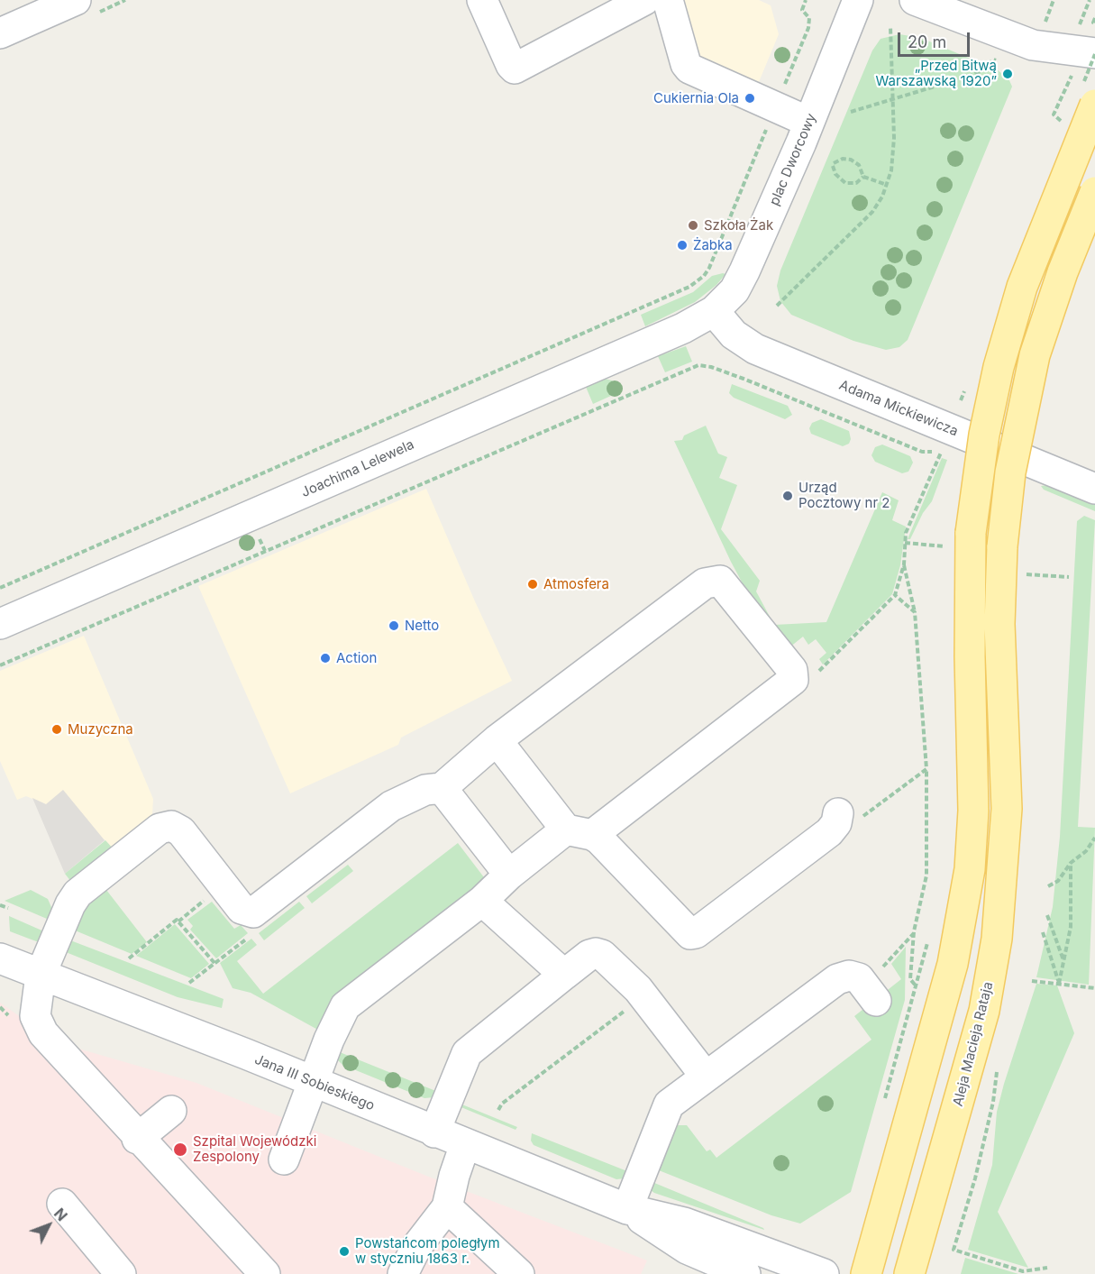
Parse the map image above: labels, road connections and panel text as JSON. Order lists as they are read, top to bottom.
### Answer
{
  "streets": {
    "main road": ["Aleja Macieja Rataja"],
    "street": [
      "plac Dworcowy",
      "Adama Mickiewicza",
      "Joachima Lelewela",
      "Jana III Sobieskiego"
    ]
  },
  "crossings": [
    ["plac Dworcowy", "Adama Mickiewicza"],
    ["plac Dworcowy", "Joachima Lelewela"],
    ["Adama Mickiewicza", "Joachima Lelewela"]
  ],
  "places": [
    "„Przed Bitwą Warszawską 1920”",
    "Cukiernia Ola",
    "Szkoła Żak",
    "Żabka",
    "Urząd Pocztowy nr 2",
    "Atmosfera",
    "Netto",
    "Action",
    "Muzyczna",
    "Szpital Wojewódzki Zespolony",
    "Powstańcom poległym w styczniu 1863 r."
  ],
  "scale_bar": "20 m",
  "north": "top right"
}
